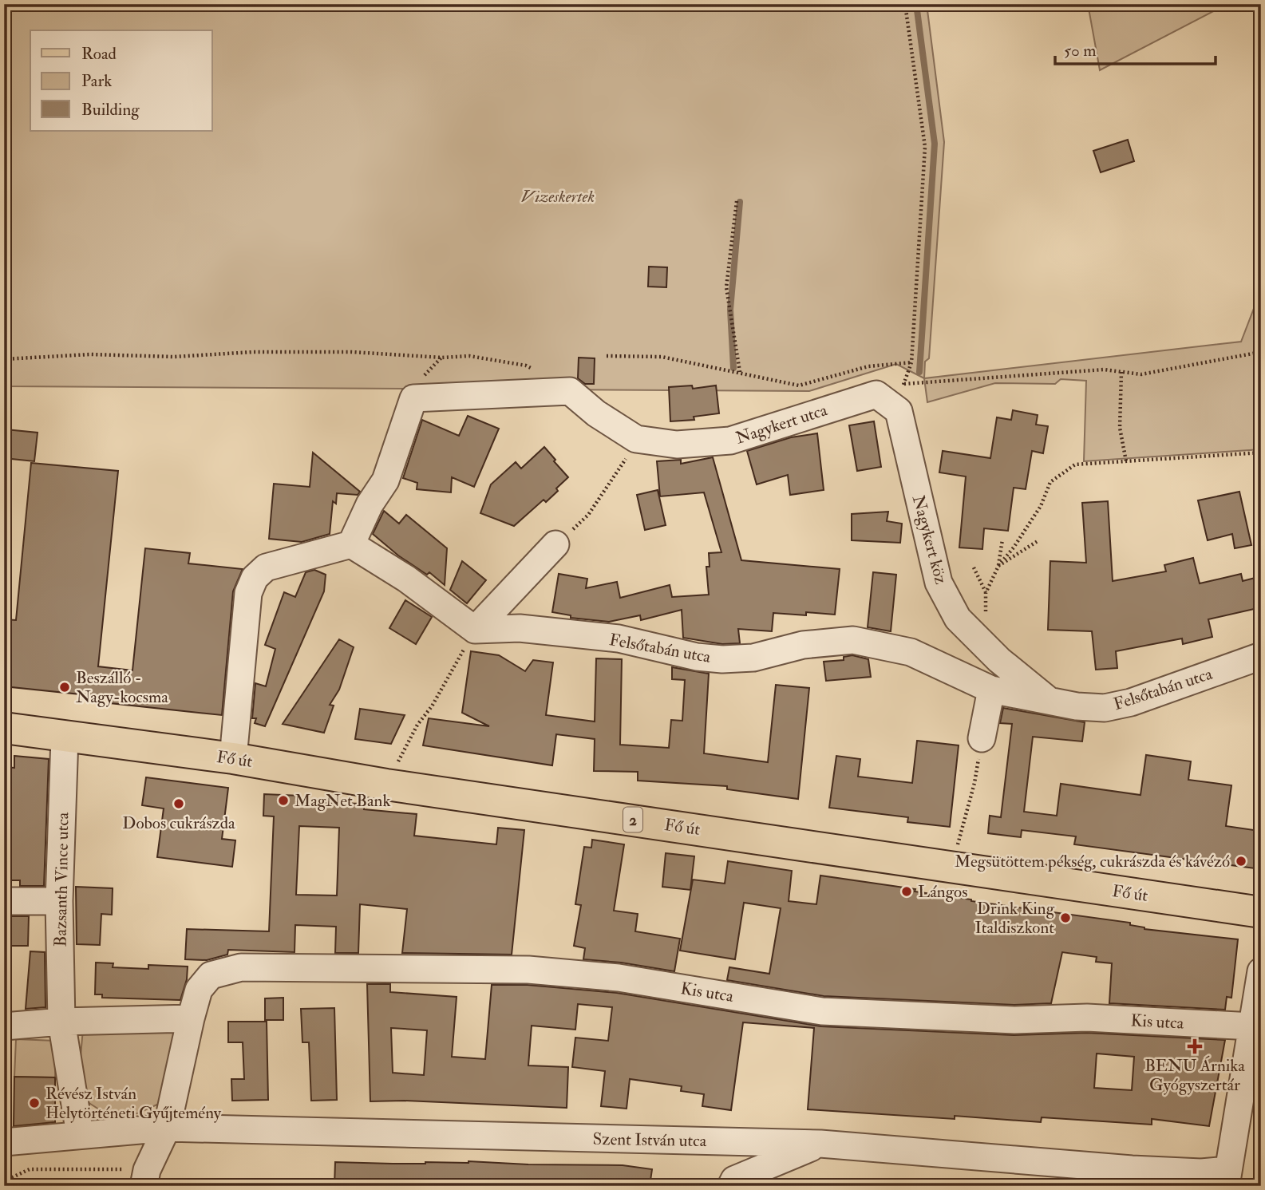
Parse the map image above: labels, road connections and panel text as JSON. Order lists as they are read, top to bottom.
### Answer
{
  "streets": {
    "main road": ["Fő út", "2"],
    "street": [
      "Nagykert utca",
      "Nagykert köz",
      "Felsőtabán utca",
      "Bazsanth Vince utca",
      "Kis utca",
      "Szent István utca"
    ]
  },
  "crossings": [
    ["Nagykert utca", "Nagykert köz"],
    ["Nagykert köz", "Felsőtabán utca"],
    ["Fő út", "Bazsanth Vince utca"],
    ["Bazsanth Vince utca", "Szent István utca"],
    ["Kis utca", "Szent István utca"]
  ],
  "parks": ["Vizeskertek"],
  "places": {
    "other": [
      "Beszálló - Nagy-kocsma",
      "MagNet Bank",
      "Dobos cukrászda",
      "Megsütöttem pékség, cukrászda és kávézó",
      "Lángos",
      "Drink King Italdiszkont",
      "Révész István Helytörténeti Gyűjtemény"
    ],
    "health": ["BENU Árnika Gyógyszertár"]
  },
  "legend": ["Road", "Park", "Building"],
  "scale_bar": "50 m"
}
